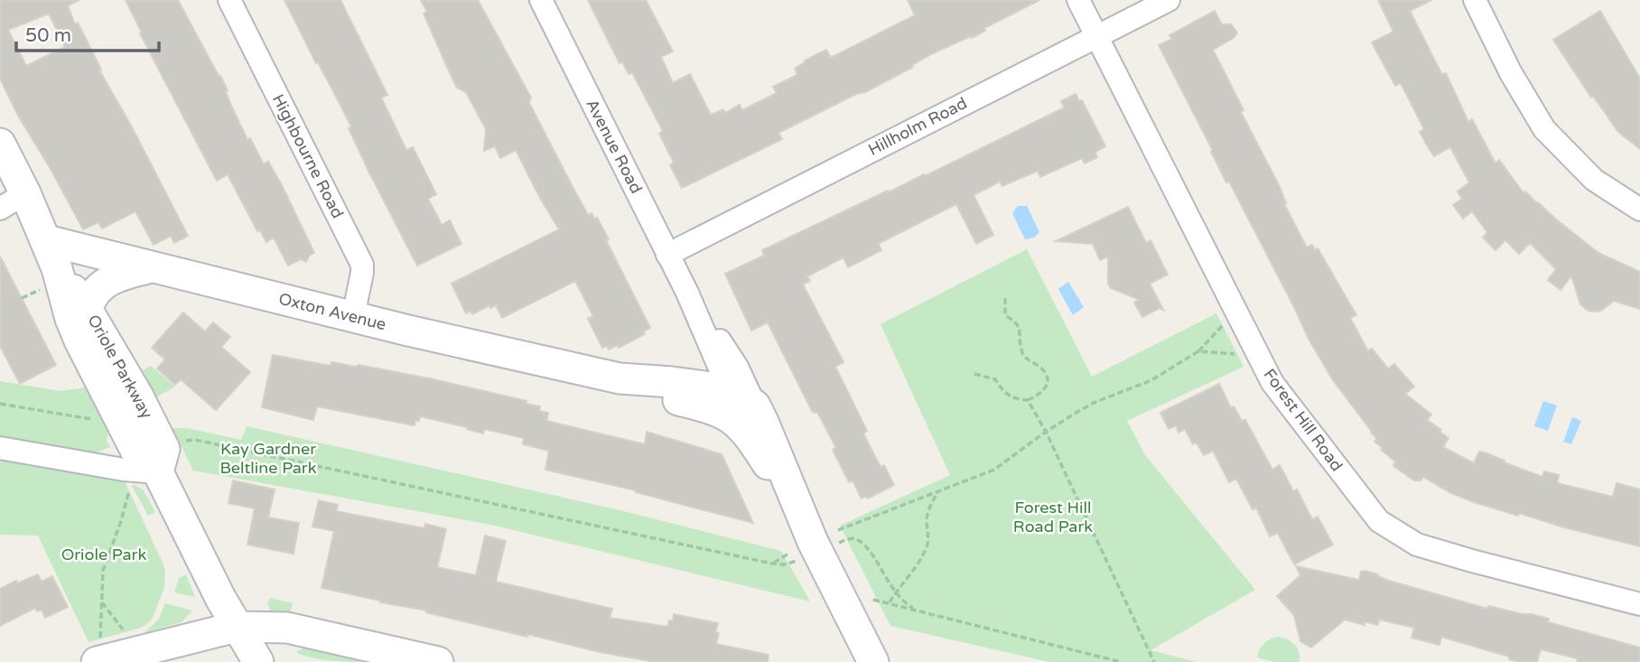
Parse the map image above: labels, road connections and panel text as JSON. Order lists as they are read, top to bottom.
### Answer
{
  "streets": {
    "main road": ["Avenue Road", "Oxton Avenue", "Oriole Parkway"],
    "street": ["Hillholm Road", "Highbourne Road", "Forest Hill Road"]
  },
  "crossings": [
    ["Hillholm Road", "Avenue Road"],
    ["Hillholm Road", "Forest Hill Road"],
    ["Avenue Road", "Oxton Avenue"],
    ["Highbourne Road", "Oxton Avenue"],
    ["Oxton Avenue", "Oriole Parkway"]
  ],
  "parks": ["Kay Gardner Beltline Park", "Forest Hill Road Park", "Oriole Park"],
  "scale_bar": "50 m"
}
